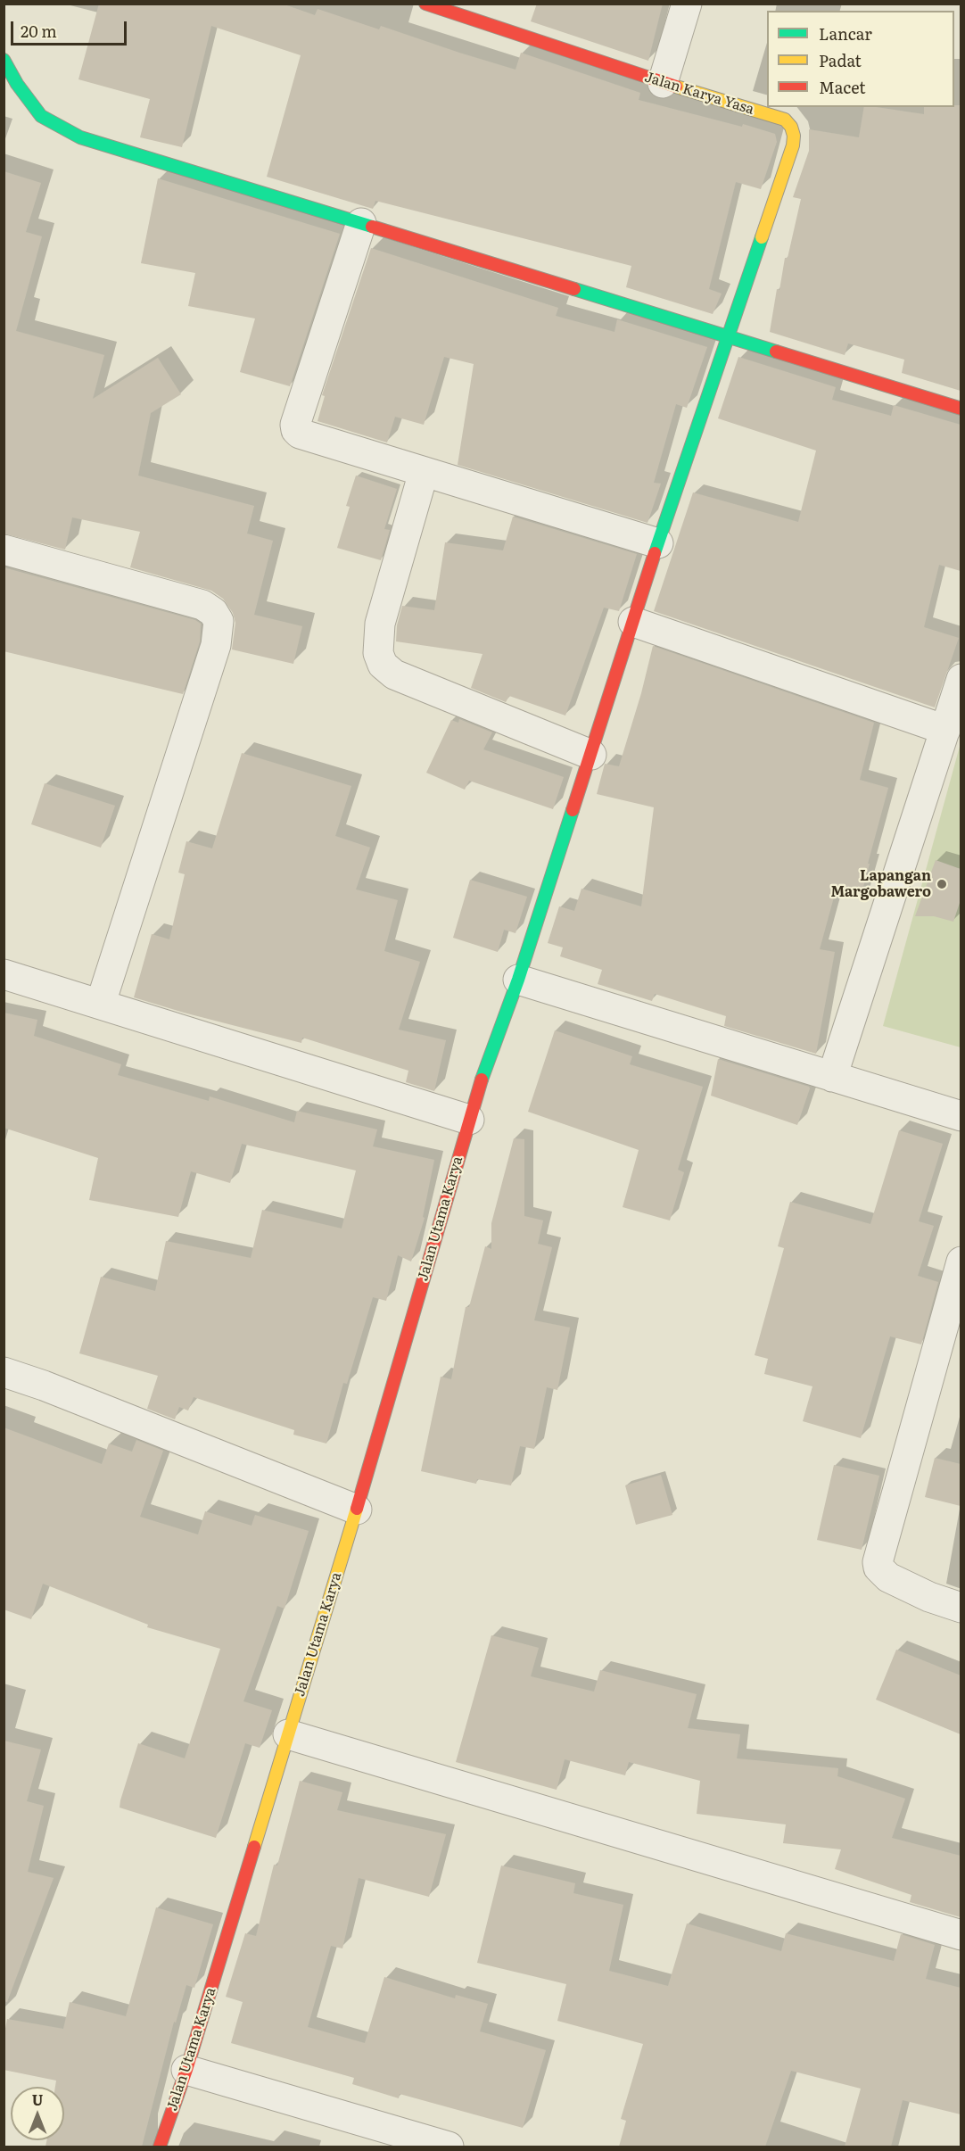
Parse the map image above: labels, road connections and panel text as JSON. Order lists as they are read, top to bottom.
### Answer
{
  "streets": {
    "street": ["Jalan Karya Yasa", "Jalan Utama Karya"]
  },
  "crossings": [
    ["Jalan Karya Yasa", "Jalan Utama Karya"]
  ],
  "places": ["Lapangan Margobawero"],
  "legend": ["Lancar", "Padat", "Macet"],
  "scale_bar": "20 m",
  "north": "top"
}
